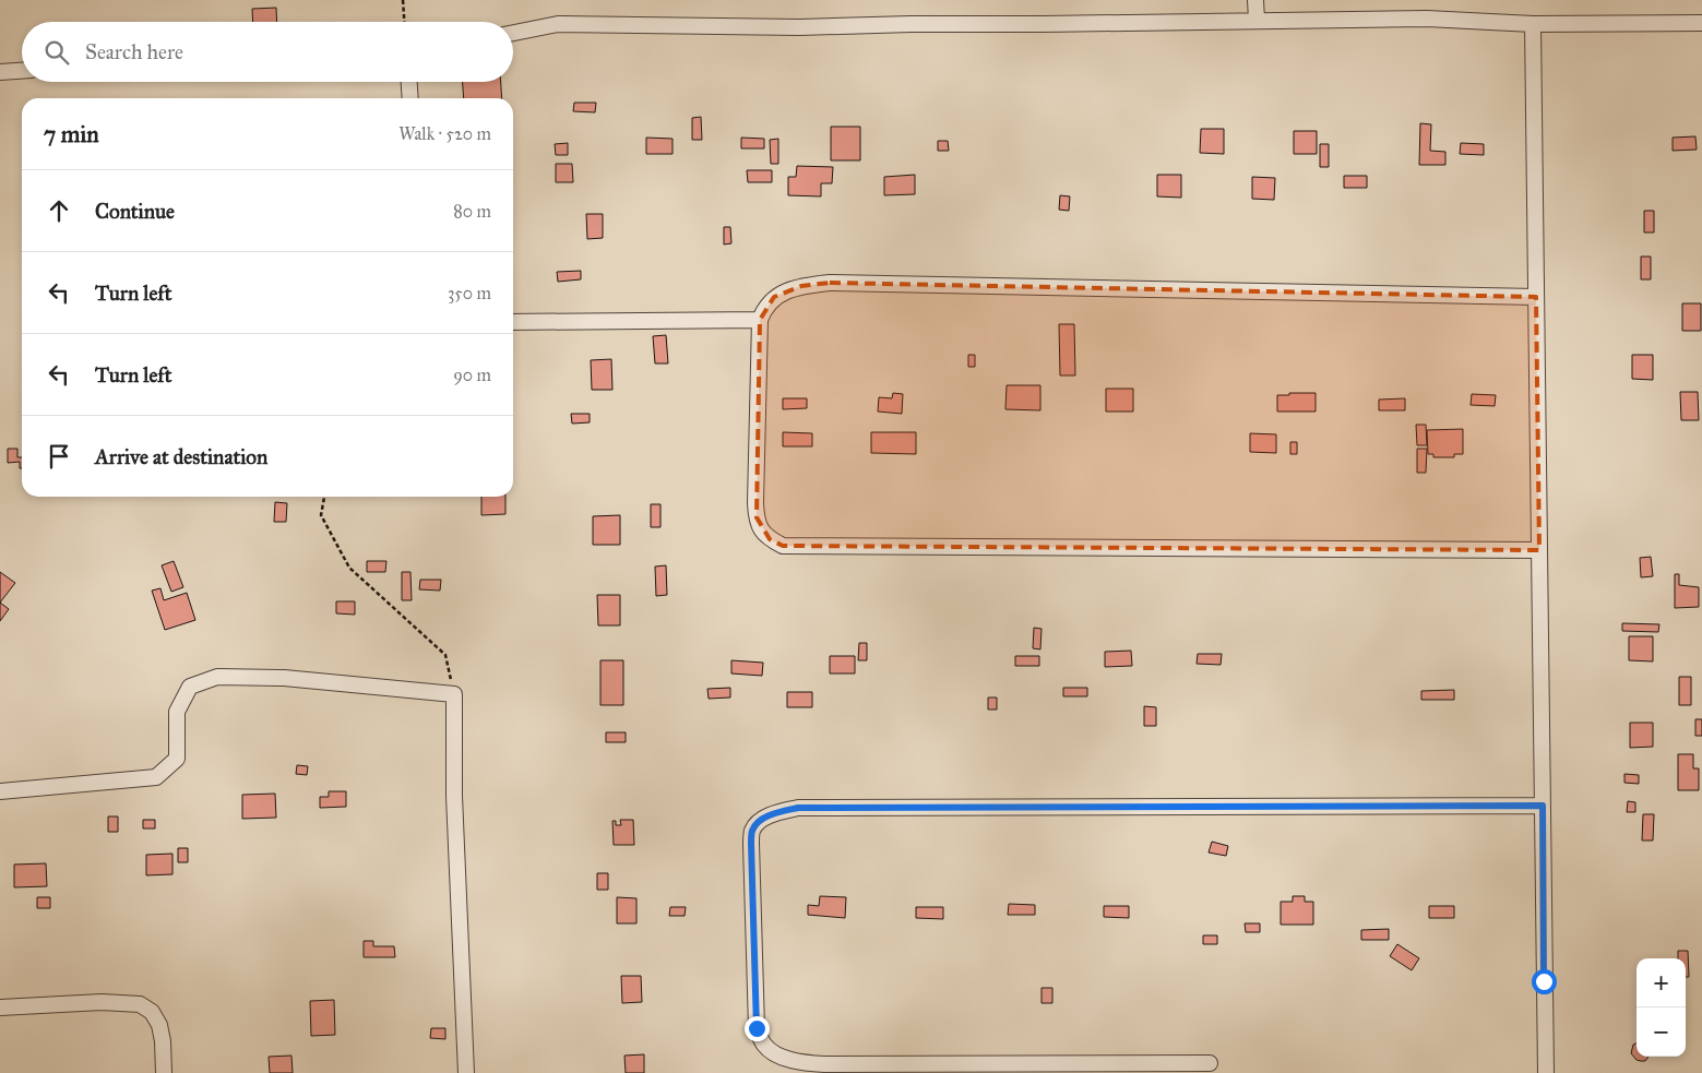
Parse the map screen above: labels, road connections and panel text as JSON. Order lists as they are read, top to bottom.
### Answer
{
  "page": {
    "search": "Search here",
    "heading": ["7 min", "Walk · 520 m"],
    "list": [
      ["Continue", "80 m"],
      ["Turn left", "350 m"],
      ["Turn left", "90 m"],
      "Arrive at destination"
    ],
    "map_buttons": ["+", "−"]
  }
}
